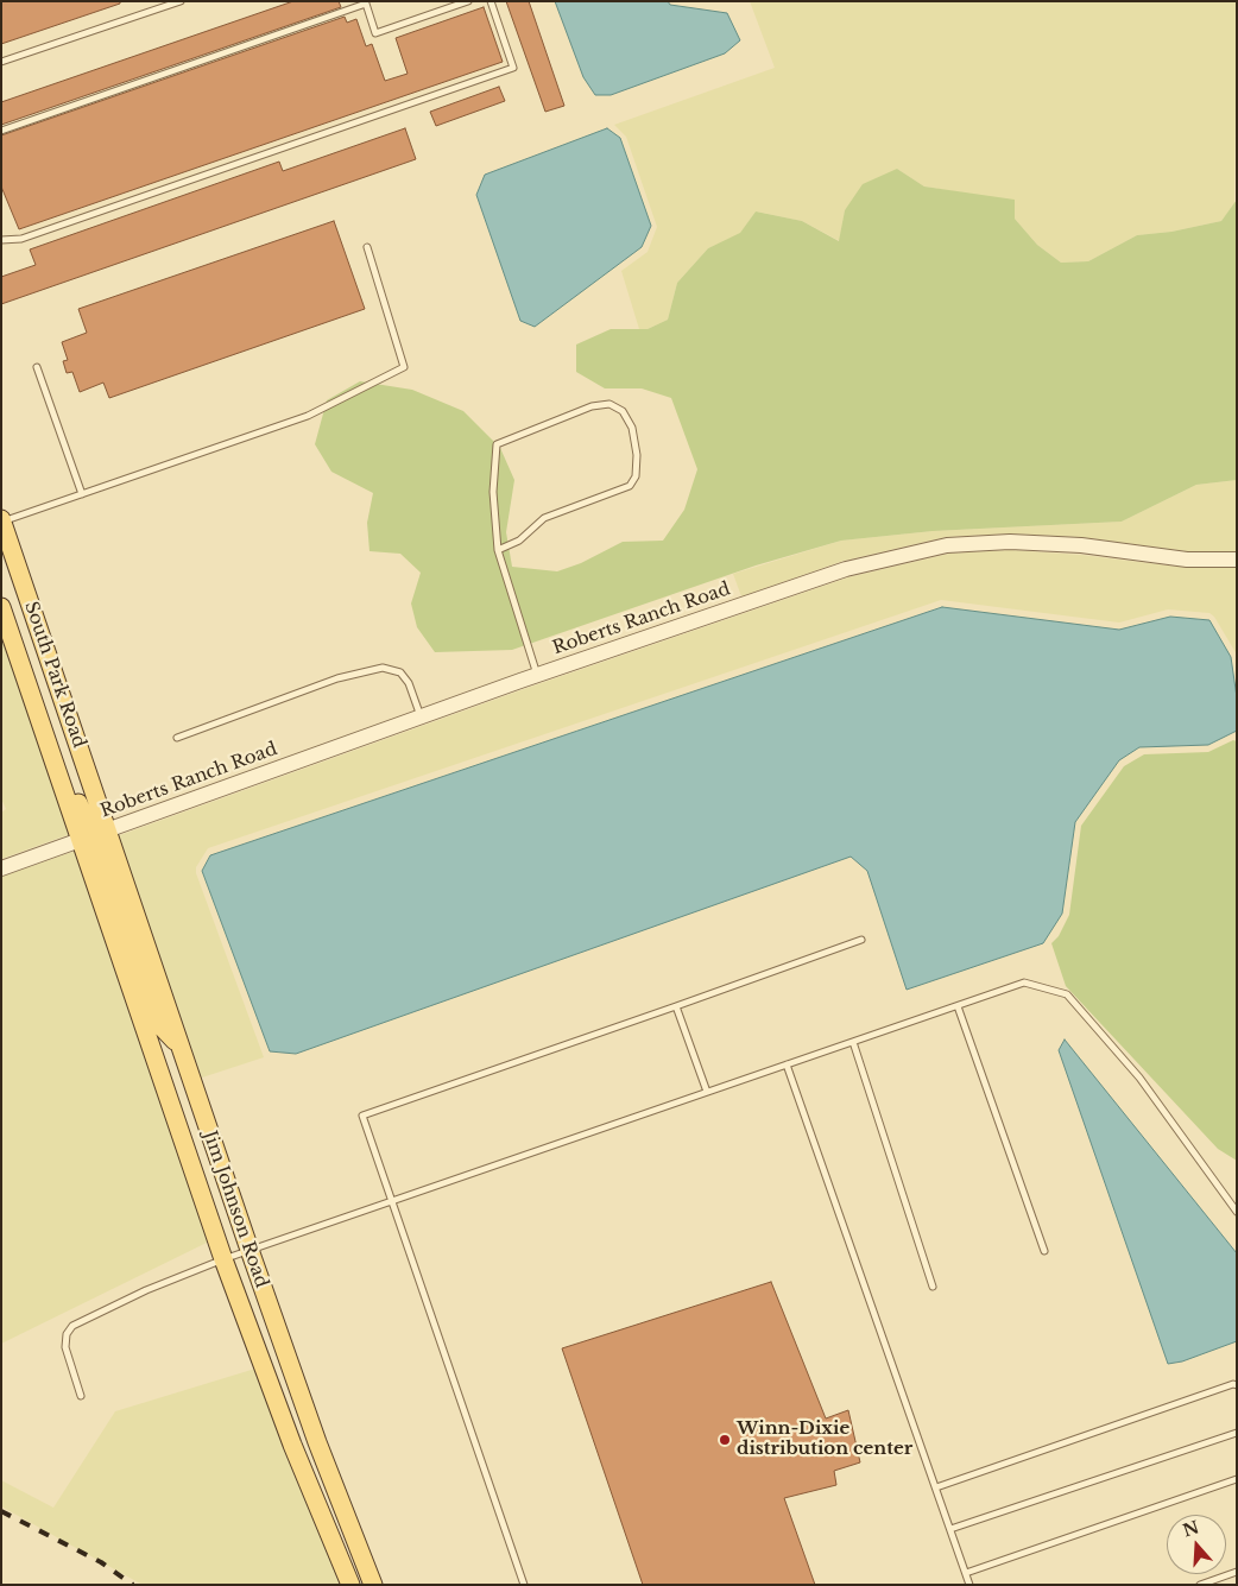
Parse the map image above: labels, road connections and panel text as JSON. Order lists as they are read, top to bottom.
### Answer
{
  "streets": {
    "main road": ["South Park Road", "Jim Johnson Road"],
    "street": ["Roberts Ranch Road"]
  },
  "crossings": [
    ["Roberts Ranch Road", "South Park Road"],
    ["Roberts Ranch Road", "Jim Johnson Road"],
    ["South Park Road", "Jim Johnson Road"]
  ],
  "places": ["Winn-Dixie distribution center"],
  "north": "top"
}
